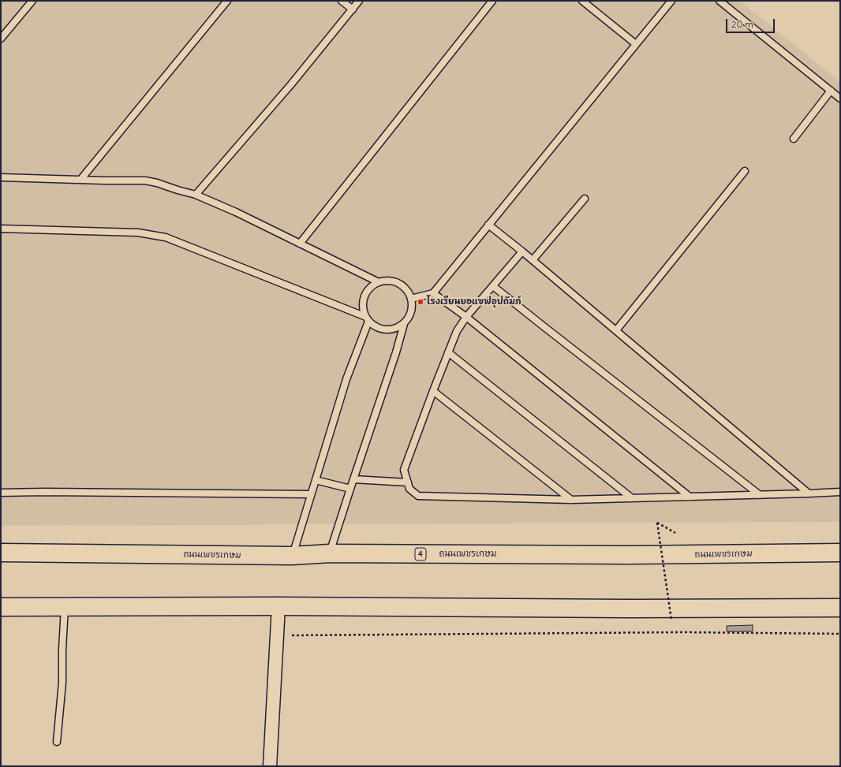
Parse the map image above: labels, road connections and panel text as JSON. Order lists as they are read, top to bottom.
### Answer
{
  "streets": {
    "main road": ["4", "ถนนเพชรเกษม"]
  },
  "places": ["โรงเรียนยอแซฟอุปถัมภ์"],
  "scale_bar": "20 m"
}
